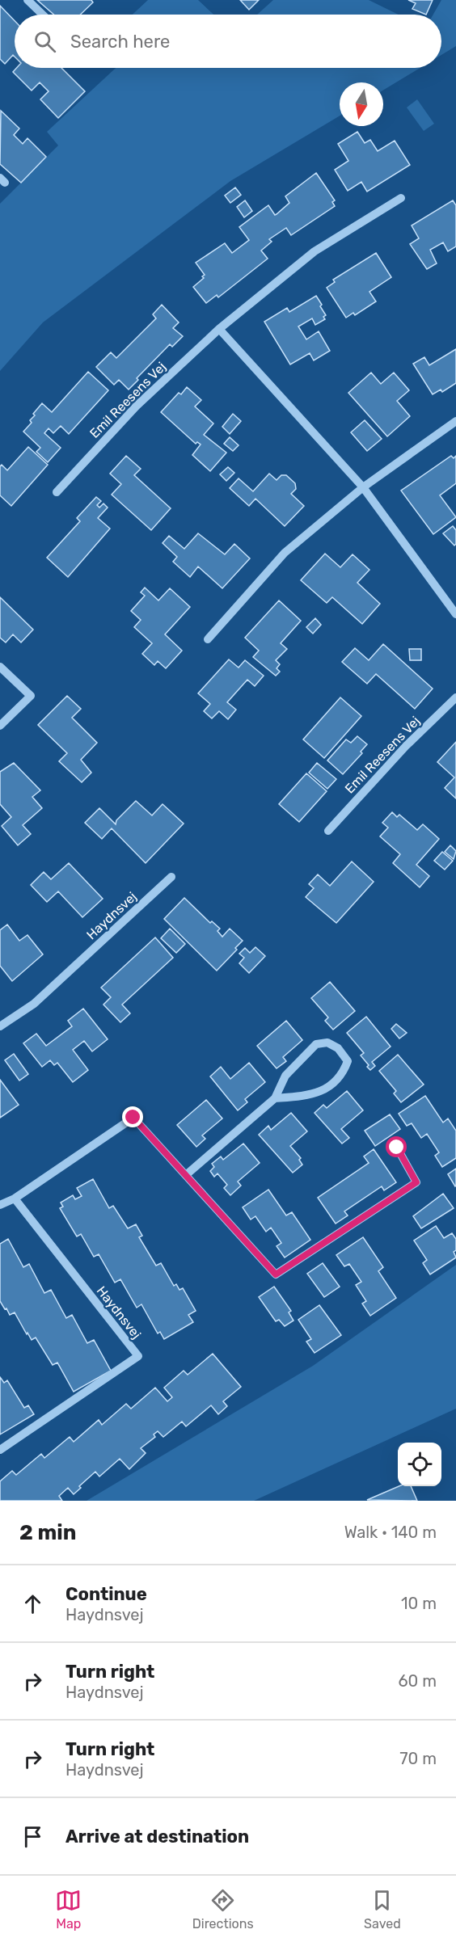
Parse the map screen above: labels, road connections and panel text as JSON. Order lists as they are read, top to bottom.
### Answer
{
  "streets": {
    "street": ["Emil Reesens Vej", "Haydnsvej"]
  },
  "north": "bottom",
  "page": {
    "search": "Search here",
    "heading": ["2 min", "Walk · 140 m"],
    "list": [
      ["Continue", "Haydnsvej", "10 m"],
      ["Turn right", "Haydnsvej", "60 m"],
      ["Turn right", "Haydnsvej", "70 m"],
      "Arrive at destination"
    ],
    "nav": ["Map", "Directions", "Saved"]
  }
}
